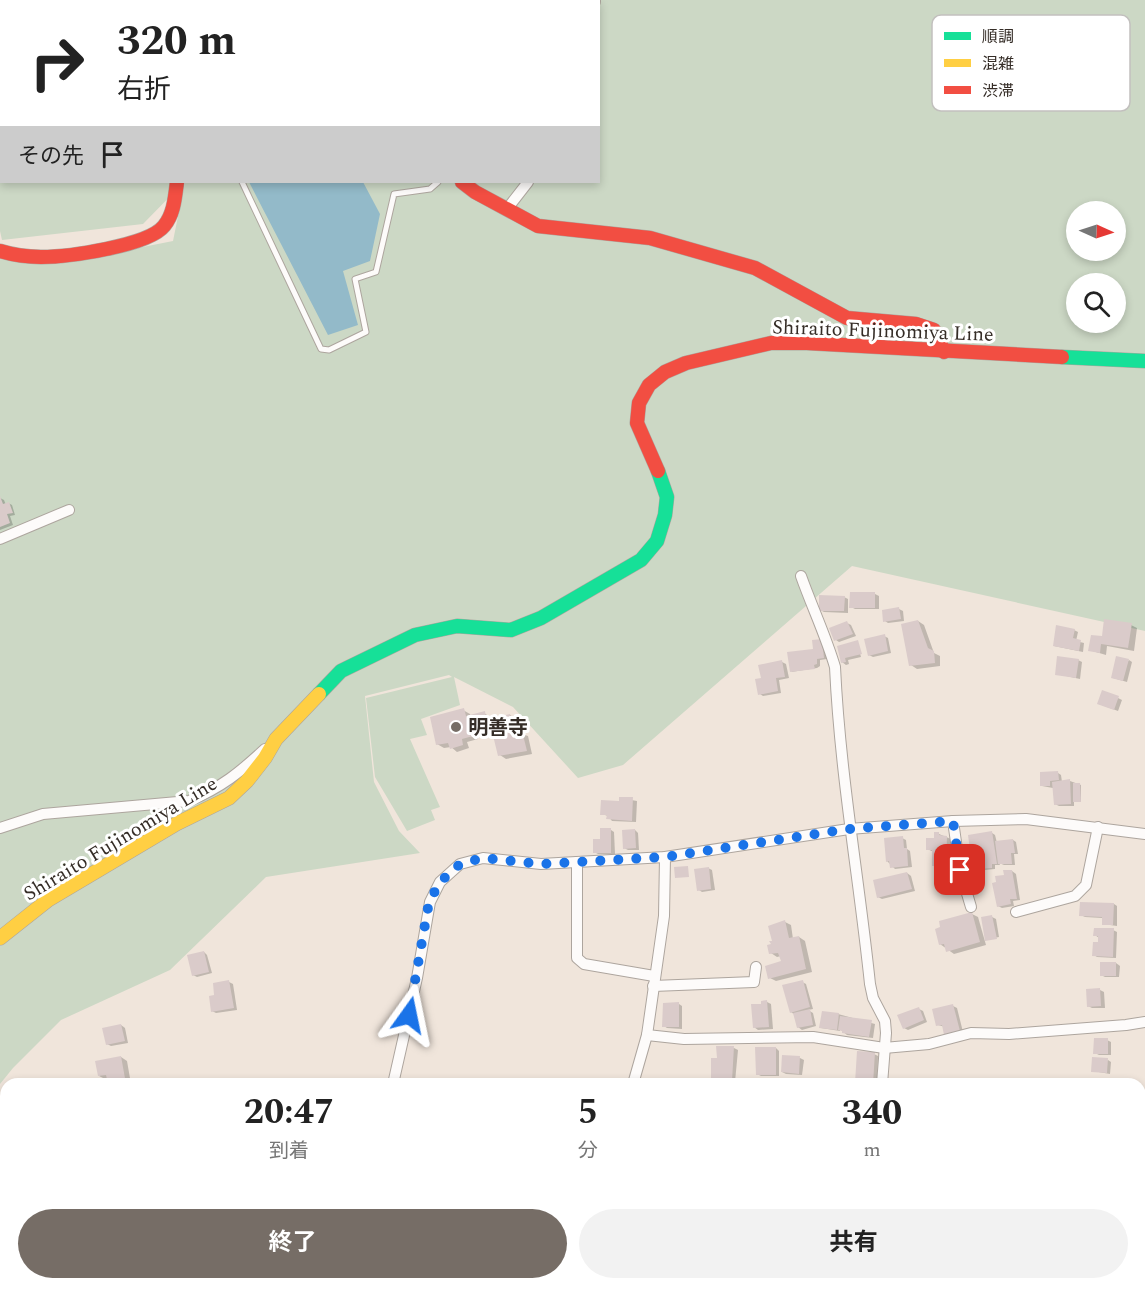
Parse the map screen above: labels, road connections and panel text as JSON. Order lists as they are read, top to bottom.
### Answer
{
  "streets": {
    "main road": ["Shiraito Fujinomiya Line"]
  },
  "places": ["明善寺"],
  "legend": ["順調", "混雑", "渋滞"],
  "north": "right",
  "page": {
    "turn": ["320 m", "右折"],
    "then": "その先",
    "eta": [
      "20:47",
      "到着",
      "5",
      "分",
      "340",
      "m"
    ],
    "buttons": ["終了", "共有"]
  }
}
